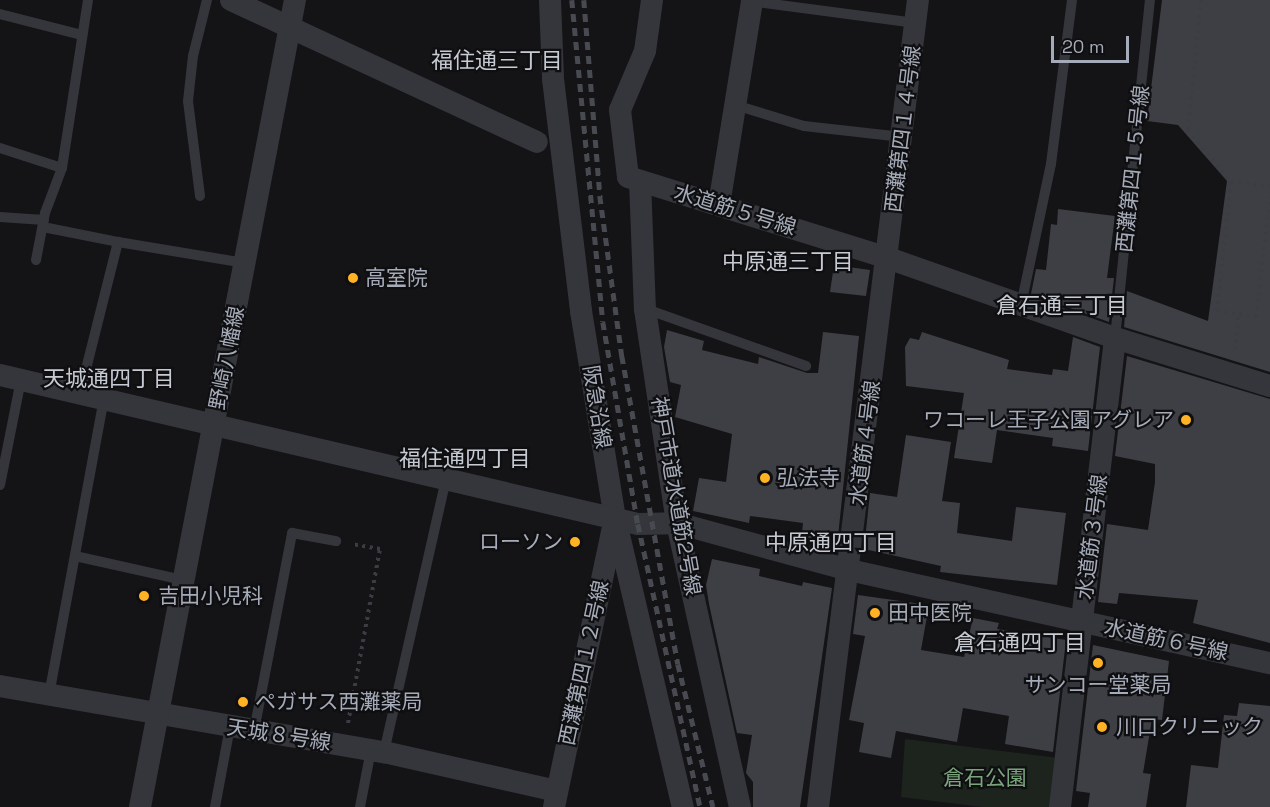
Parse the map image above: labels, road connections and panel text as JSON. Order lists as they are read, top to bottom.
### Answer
{
  "streets": {
    "street": [
      "西灘第四１４号線",
      "水道筋５号線",
      "野崎八幡線",
      "阪急沿線",
      "水道筋４号線",
      "神戸市道水道筋2号線",
      "水道筋３号線",
      "水道筋６号線",
      "西灘第四１２号線",
      "天城８号線"
    ],
    "lane": ["西灘第四１５号線"]
  },
  "crossings": [
    ["西灘第四１４号線", "水道筋５号線"],
    ["西灘第四１４号線", "水道筋４号線"],
    ["西灘第四１５号線", "水道筋５号線"],
    ["西灘第四１５号線", "水道筋３号線"],
    ["水道筋５号線", "水道筋４号線"],
    ["水道筋５号線", "神戸市道水道筋2号線"],
    ["水道筋５号線", "水道筋３号線"],
    ["野崎八幡線", "水道筋６号線"],
    ["野崎八幡線", "天城８号線"],
    ["阪急沿線", "水道筋６号線"],
    ["阪急沿線", "西灘第四１２号線"],
    ["水道筋４号線", "水道筋６号線"],
    ["神戸市道水道筋2号線", "水道筋６号線"],
    ["水道筋３号線", "水道筋６号線"],
    ["水道筋６号線", "西灘第四１２号線"],
    ["西灘第四１２号線", "天城８号線"]
  ],
  "districts": [
    "福住通三丁目",
    "中原通三丁目",
    "倉石通三丁目",
    "天城通四丁目",
    "福住通四丁目",
    "中原通四丁目",
    "倉石通四丁目"
  ],
  "parks": ["倉石公園"],
  "places": [
    "高室院",
    "ワコーレ王子公園アグレア",
    "弘法寺",
    "ローソン",
    "吉田小児科",
    "田中医院",
    "サンコー堂薬局",
    "ペガサス西灘薬局",
    "川口クリニック"
  ],
  "scale_bar": "20 m"
}
